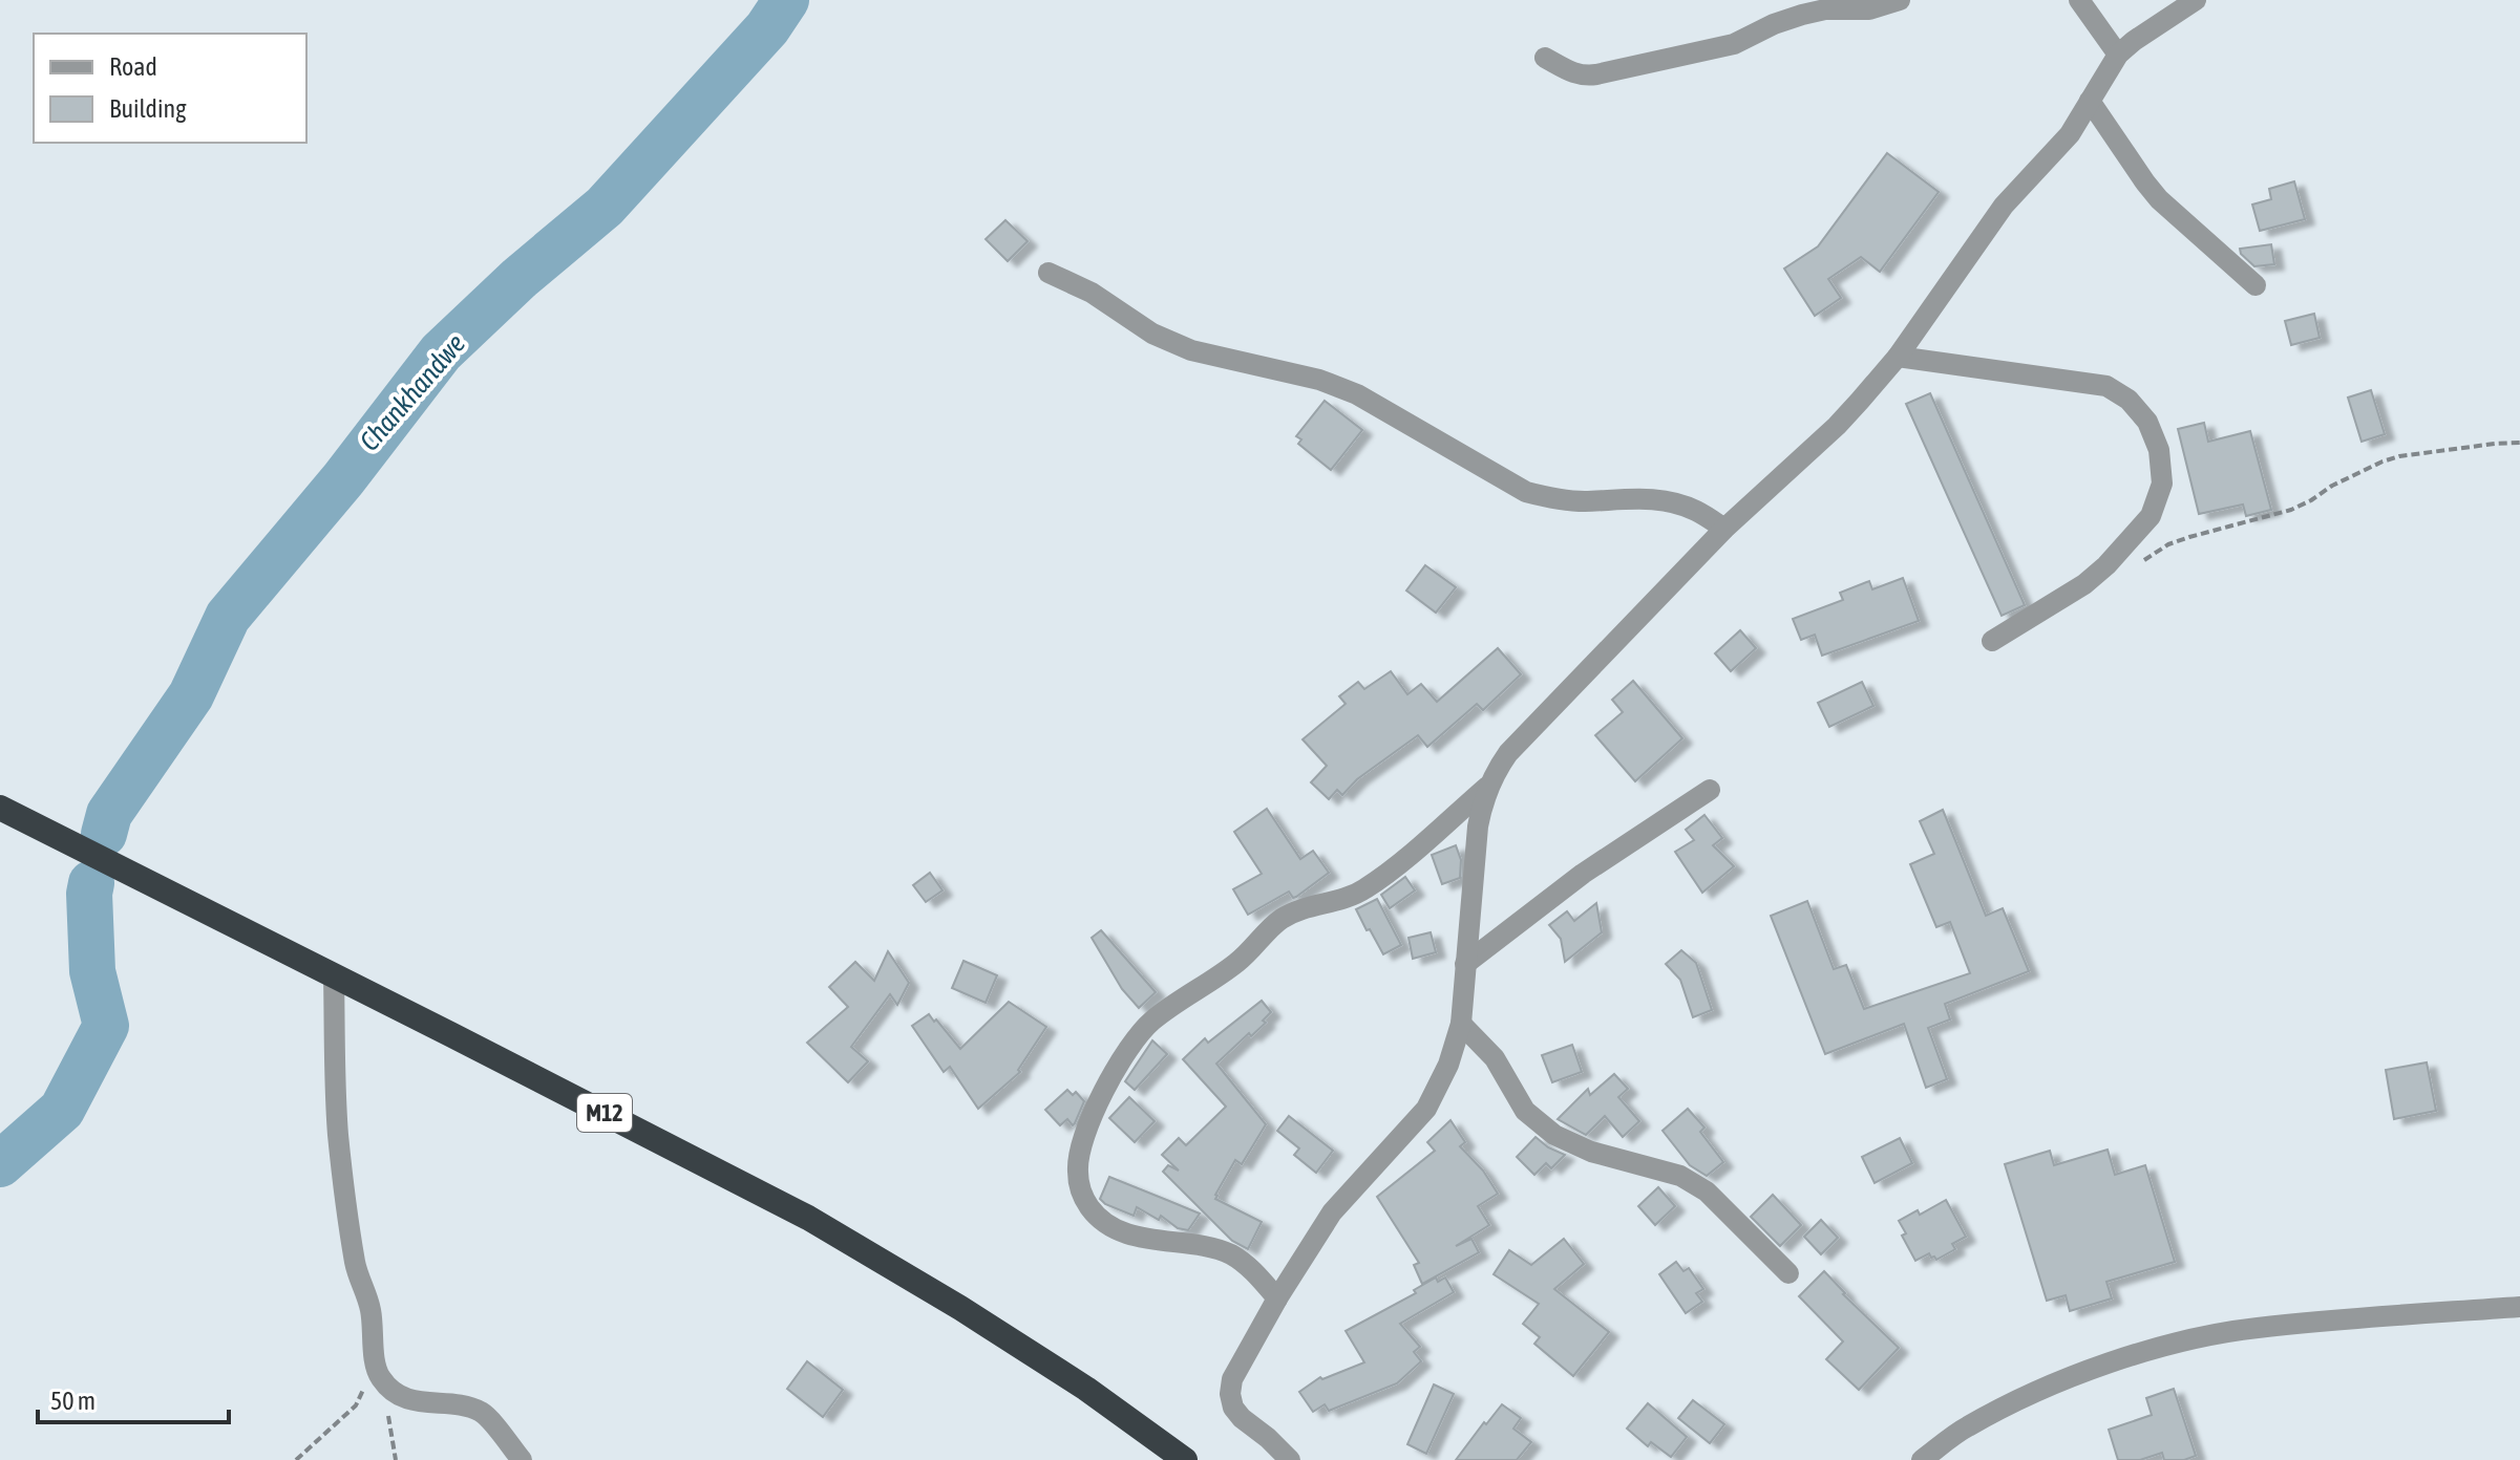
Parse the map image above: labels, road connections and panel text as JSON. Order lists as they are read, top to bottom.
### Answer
{
  "streets": {
    "highway": ["M12"]
  },
  "water": ["Chankhandwe"],
  "legend": ["Road", "Building"],
  "scale_bar": "50 m"
}
